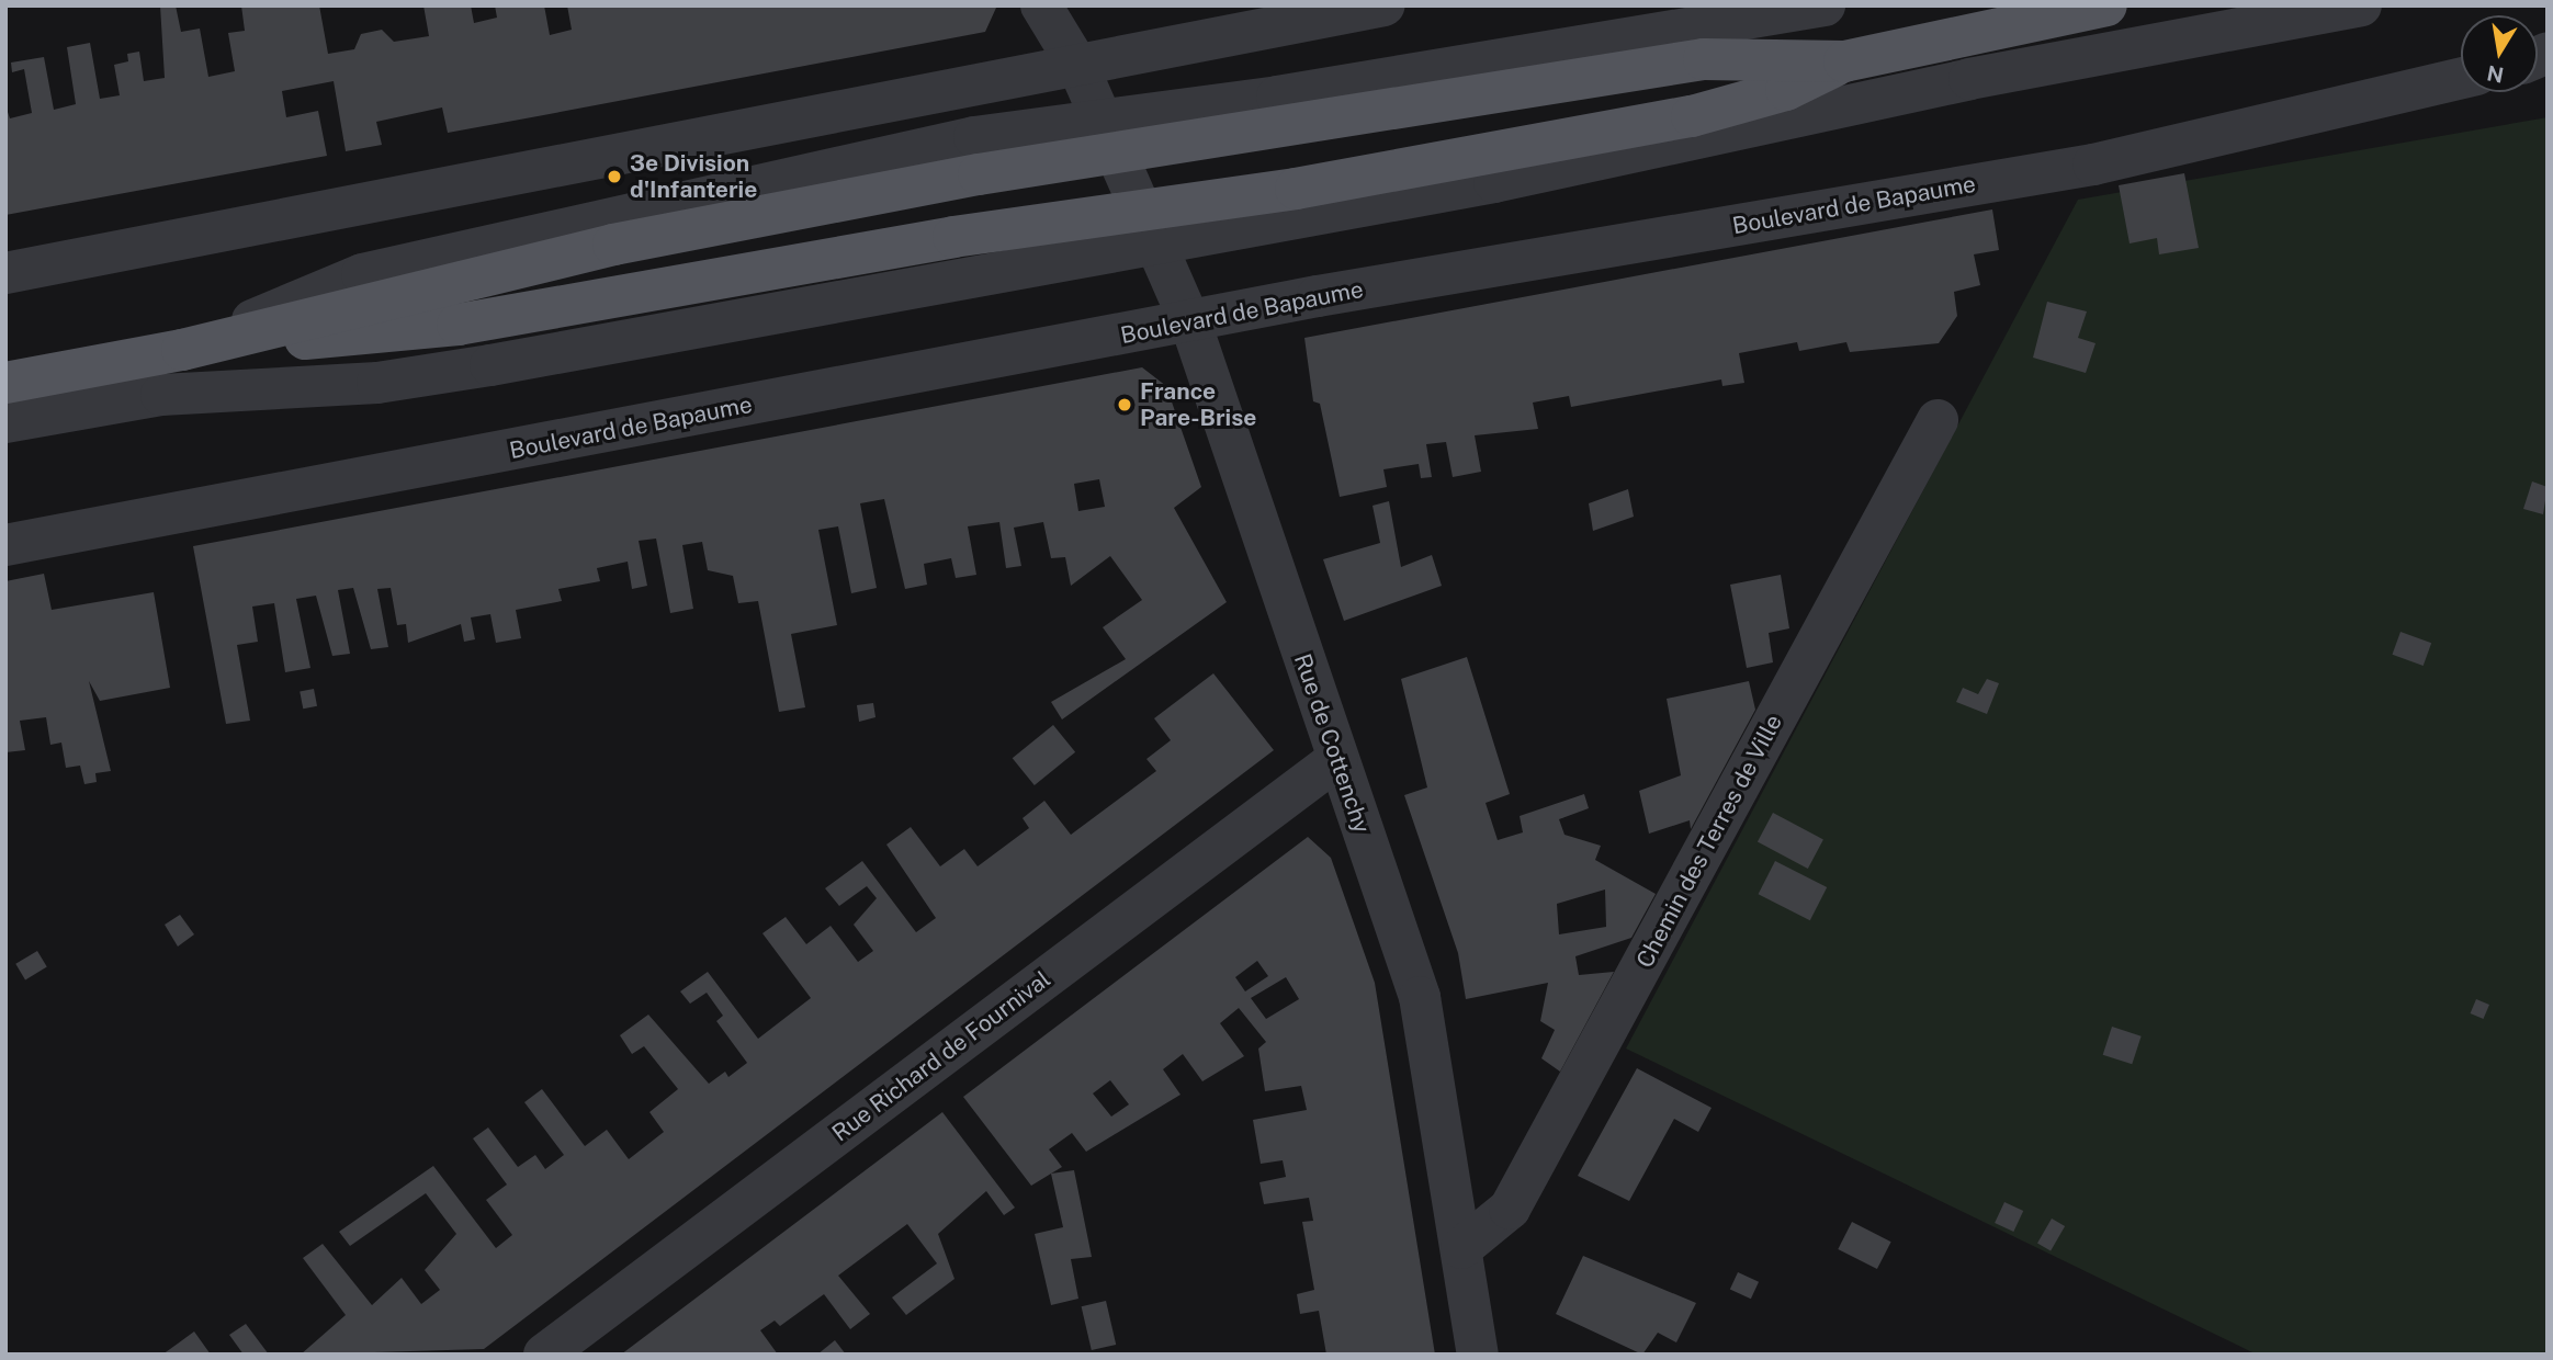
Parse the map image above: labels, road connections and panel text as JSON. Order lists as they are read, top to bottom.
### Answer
{
  "streets": {
    "street": [
      "Boulevard de Bapaume",
      "Rue de Cottenchy",
      "Chemin des Terres de Ville",
      "Rue Richard de Fournival"
    ]
  },
  "crossings": [
    ["Boulevard de Bapaume", "Rue de Cottenchy"],
    ["Rue de Cottenchy", "Chemin des Terres de Ville"],
    ["Rue de Cottenchy", "Rue Richard de Fournival"]
  ],
  "places": ["3e Division d'Infanterie", "France Pare-Brise"],
  "north": "bottom"
}
